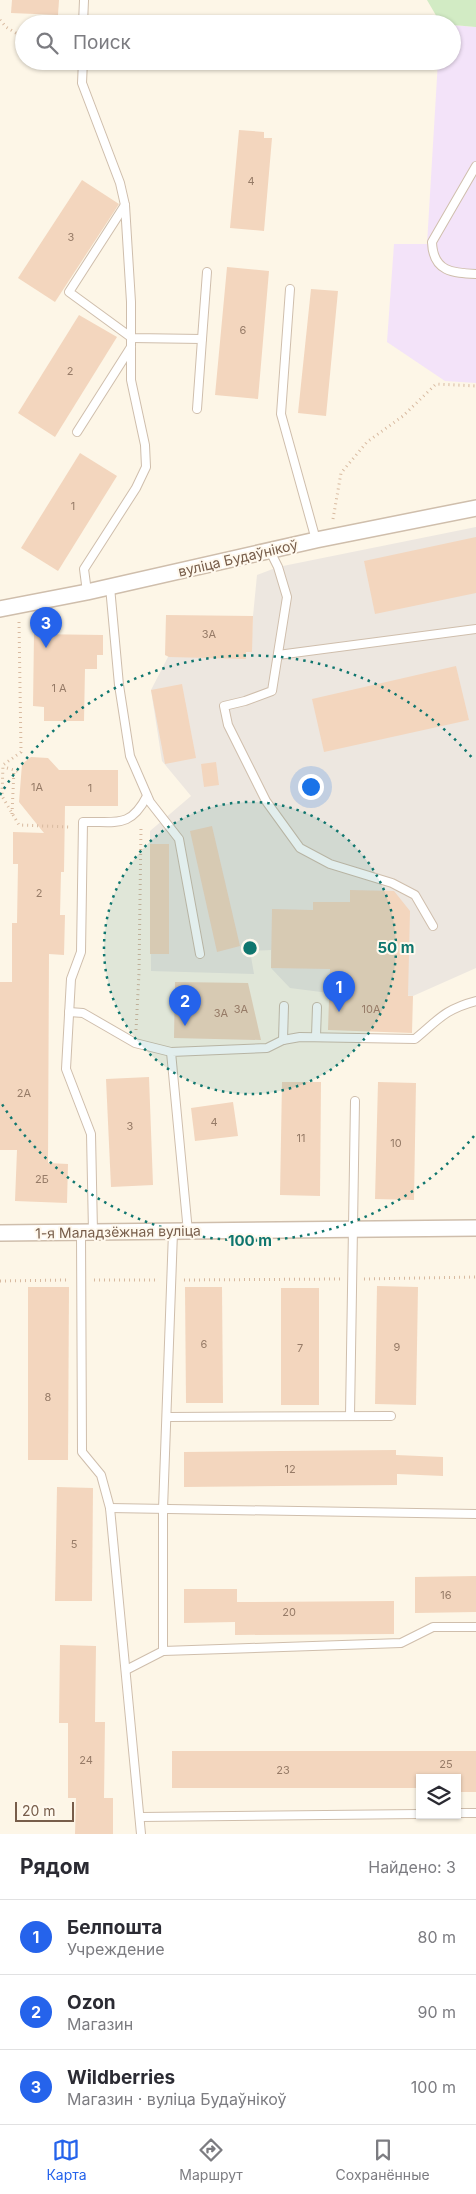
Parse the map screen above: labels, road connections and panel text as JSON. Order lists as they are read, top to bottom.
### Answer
{
  "streets": {
    "street": ["вуліца Будаўнікоў", "1-я Маладзёжная вуліца"]
  },
  "house_numbers": [
    "4",
    "3",
    "6",
    "2",
    "1",
    "3А",
    "1 А",
    "1А",
    "1",
    "2",
    "3А",
    "10А",
    "3А",
    "2А",
    "4",
    "3",
    "11",
    "10",
    "2Б",
    "6",
    "9",
    "7",
    "8",
    "12",
    "5",
    "16",
    "20",
    "24",
    "25",
    "23"
  ],
  "scale_bar": "20 m",
  "page": {
    "search": "Поиск",
    "pins": ["3", "1", "2"],
    "scale": "20 m",
    "heading": ["Рядом", "Найдено: 3"],
    "list": [
      {
        "mark": "1",
        "name": "Белпошта",
        "note": "Учреждение",
        "value": "80 m"
      },
      {
        "mark": "2",
        "name": "Ozon",
        "note": "Магазин",
        "value": "90 m"
      },
      {
        "mark": "3",
        "name": "Wildberries",
        "note": "Магазин · вуліца Будаўнікоў",
        "value": "100 m"
      }
    ],
    "nav": ["Карта", "Маршрут", "Сохранённые"]
  },
  "rings": ["50 m", "100 m"]
}
